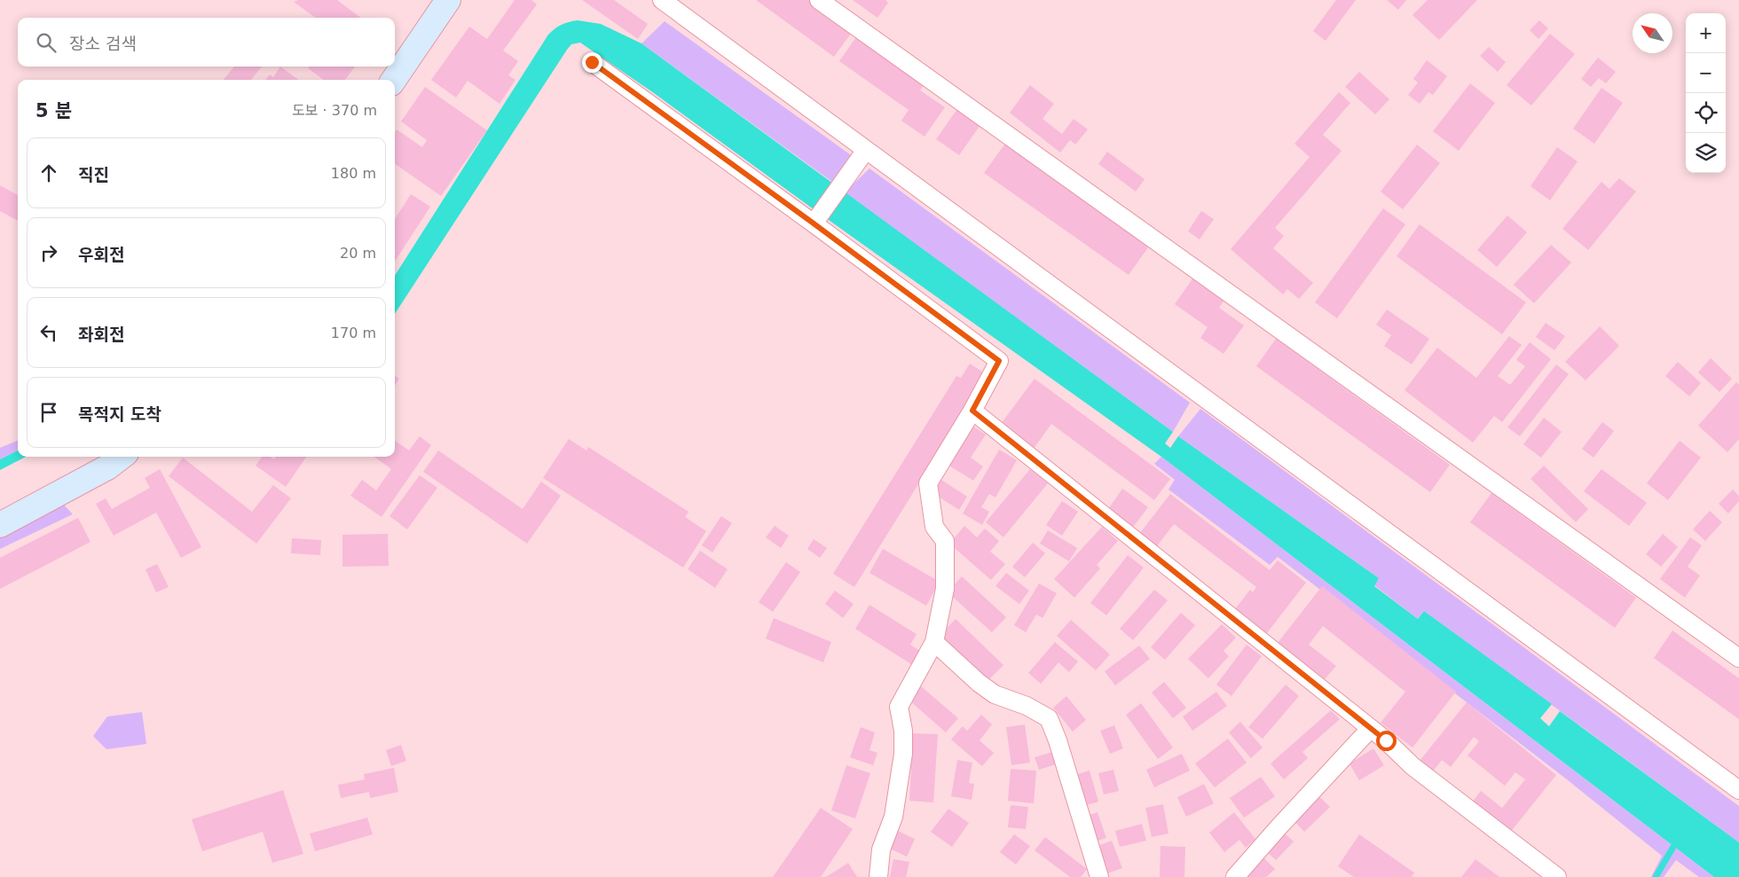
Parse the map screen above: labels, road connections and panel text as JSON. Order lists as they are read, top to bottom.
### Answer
{
  "north": "top left",
  "page": {
    "map_buttons": ["+", "−"],
    "search": "장소 검색",
    "heading": ["5 분", "도보 · 370 m"],
    "list": [
      ["직진", "180 m"],
      ["우회전", "20 m"],
      ["좌회전", "170 m"],
      "목적지 도착"
    ]
  }
}
